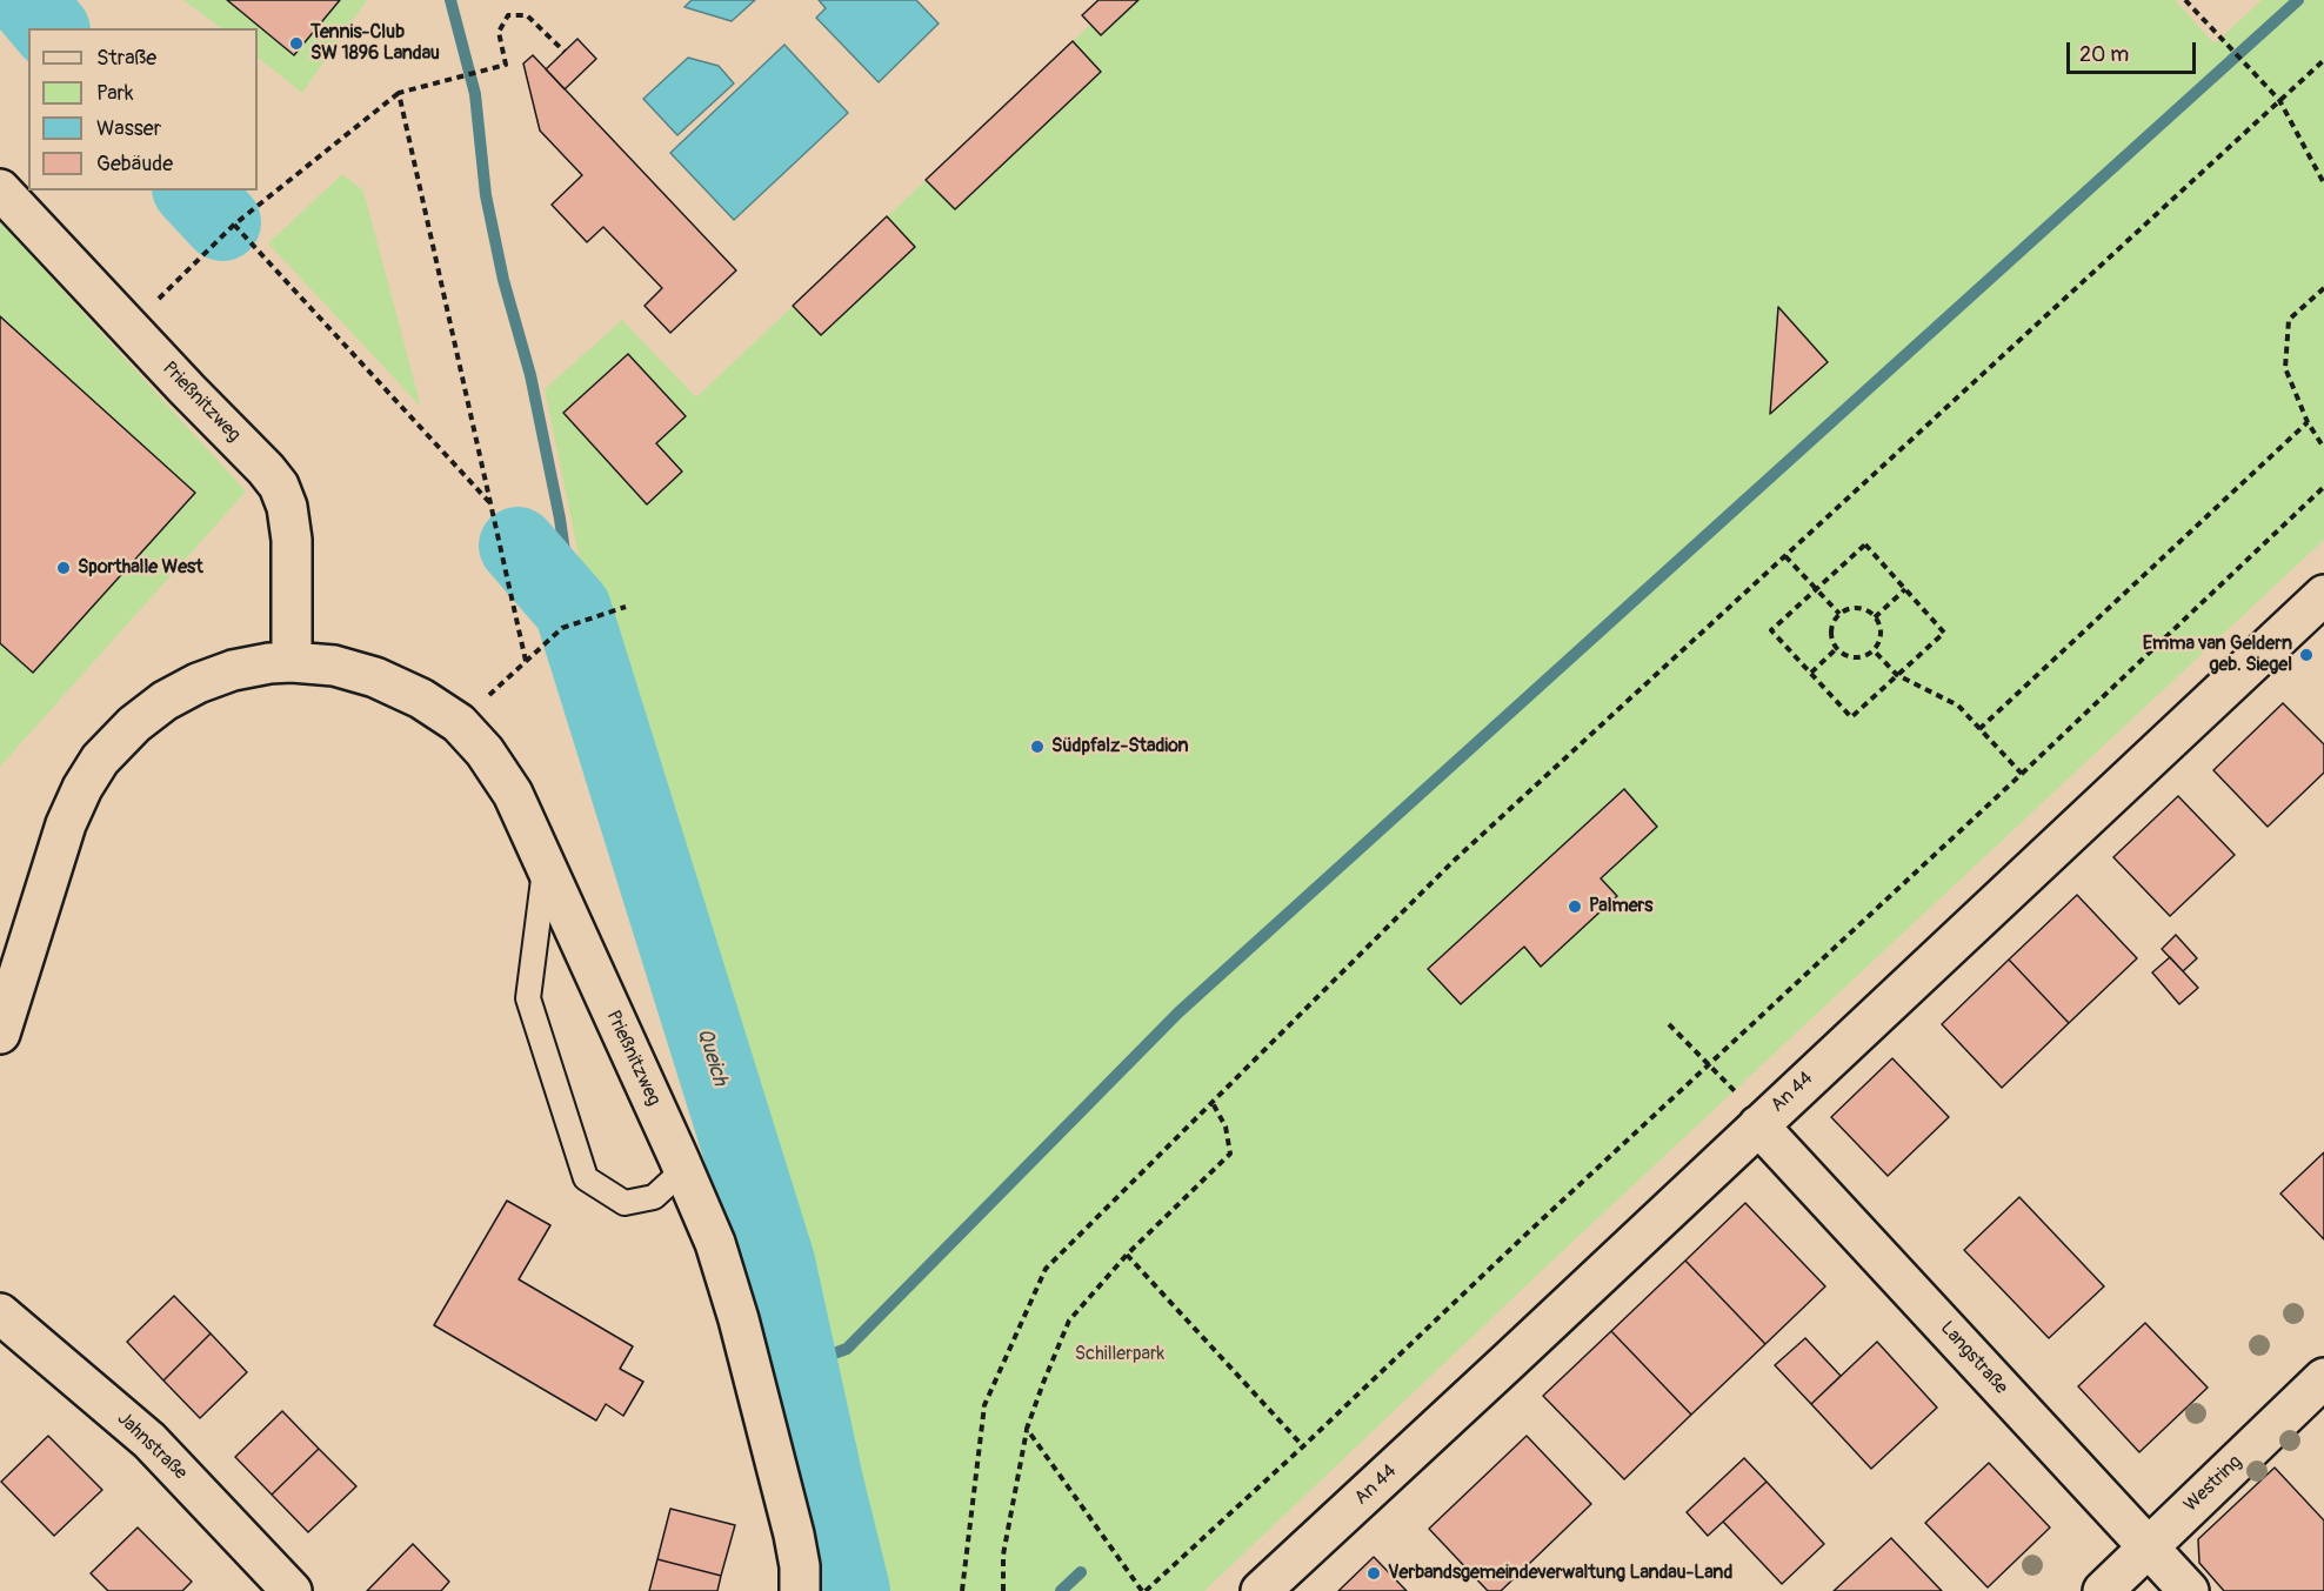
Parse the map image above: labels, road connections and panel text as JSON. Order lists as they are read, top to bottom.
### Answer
{
  "streets": {
    "street": [
      "Prießnitzweg",
      "An 44",
      "Langstraße",
      "Jahnstraße",
      "Westring"
    ]
  },
  "crossings": [
    ["An 44", "Langstraße"],
    ["Langstraße", "Westring"]
  ],
  "water": ["Queich"],
  "parks": ["Schillerpark"],
  "places": [
    "Tennis-Club SW 1896 Landau",
    "Sporthalle West",
    "Emma van Geldern geb. Siegel",
    "Südpfalz-Stadion",
    "Palmers",
    "Verbandsgemeindeverwaltung Landau-Land"
  ],
  "legend": [
    "Straße",
    "Park",
    "Wasser",
    "Gebäude"
  ],
  "scale_bar": "20 m"
}
